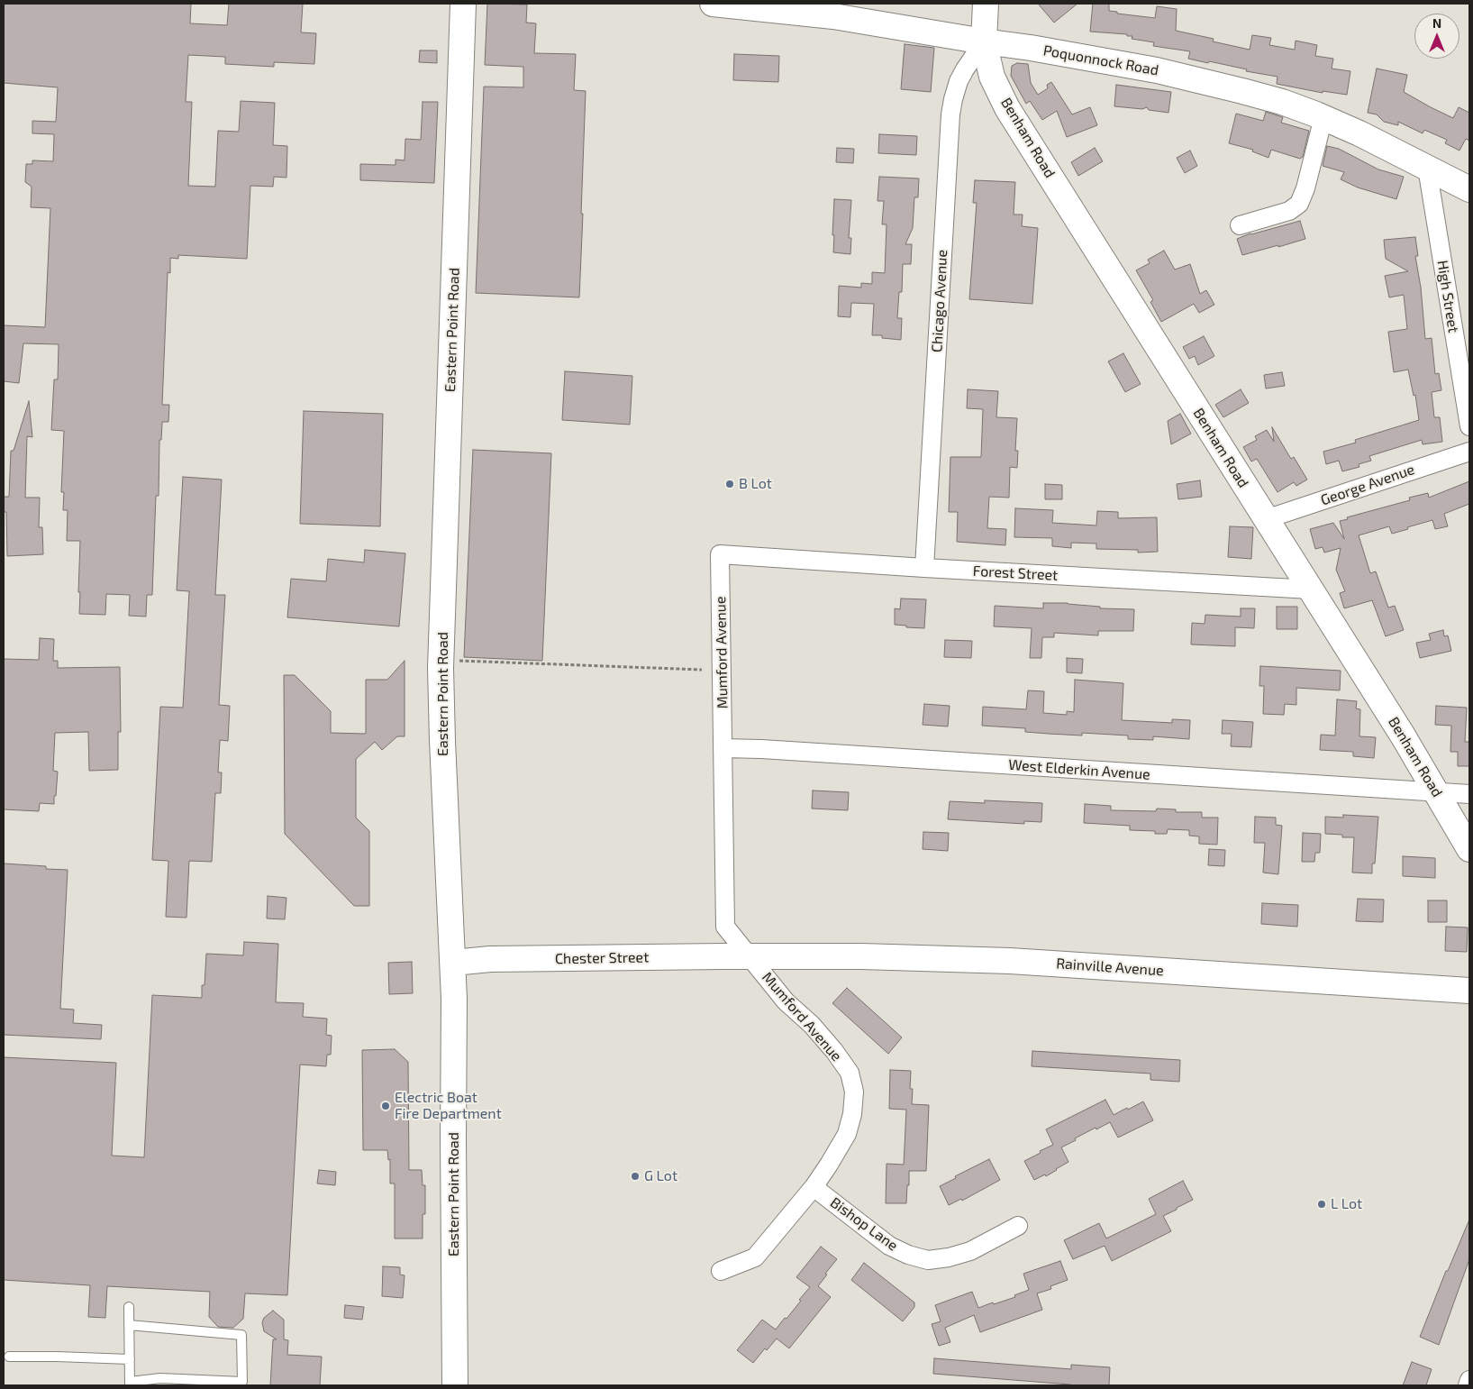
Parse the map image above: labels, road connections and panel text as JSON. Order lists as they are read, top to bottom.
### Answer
{
  "streets": {
    "main road": [
      "Poquonnock Road",
      "Benham Road",
      "Eastern Point Road",
      "Chester Street",
      "Rainville Avenue"
    ],
    "street": [
      "High Street",
      "Chicago Avenue",
      "George Avenue",
      "Forest Street",
      "Mumford Avenue",
      "West Elderkin Avenue",
      "Bishop Lane"
    ]
  },
  "crossings": [
    ["Poquonnock Road", "Benham Road"],
    ["Poquonnock Road", "High Street"],
    ["Poquonnock Road", "Chicago Avenue"],
    ["Benham Road", "Chicago Avenue"],
    ["Benham Road", "George Avenue"],
    ["Benham Road", "Forest Street"],
    ["Benham Road", "West Elderkin Avenue"],
    ["Chicago Avenue", "Forest Street"],
    ["Eastern Point Road", "Chester Street"],
    ["Forest Street", "Mumford Avenue"],
    ["Mumford Avenue", "West Elderkin Avenue"],
    ["Mumford Avenue", "Chester Street"],
    ["Mumford Avenue", "Rainville Avenue"],
    ["Mumford Avenue", "Bishop Lane"],
    ["Chester Street", "Rainville Avenue"]
  ],
  "places": [
    "B Lot",
    "Electric Boat Fire Department",
    "G Lot",
    "L Lot"
  ],
  "north": "top"
}
